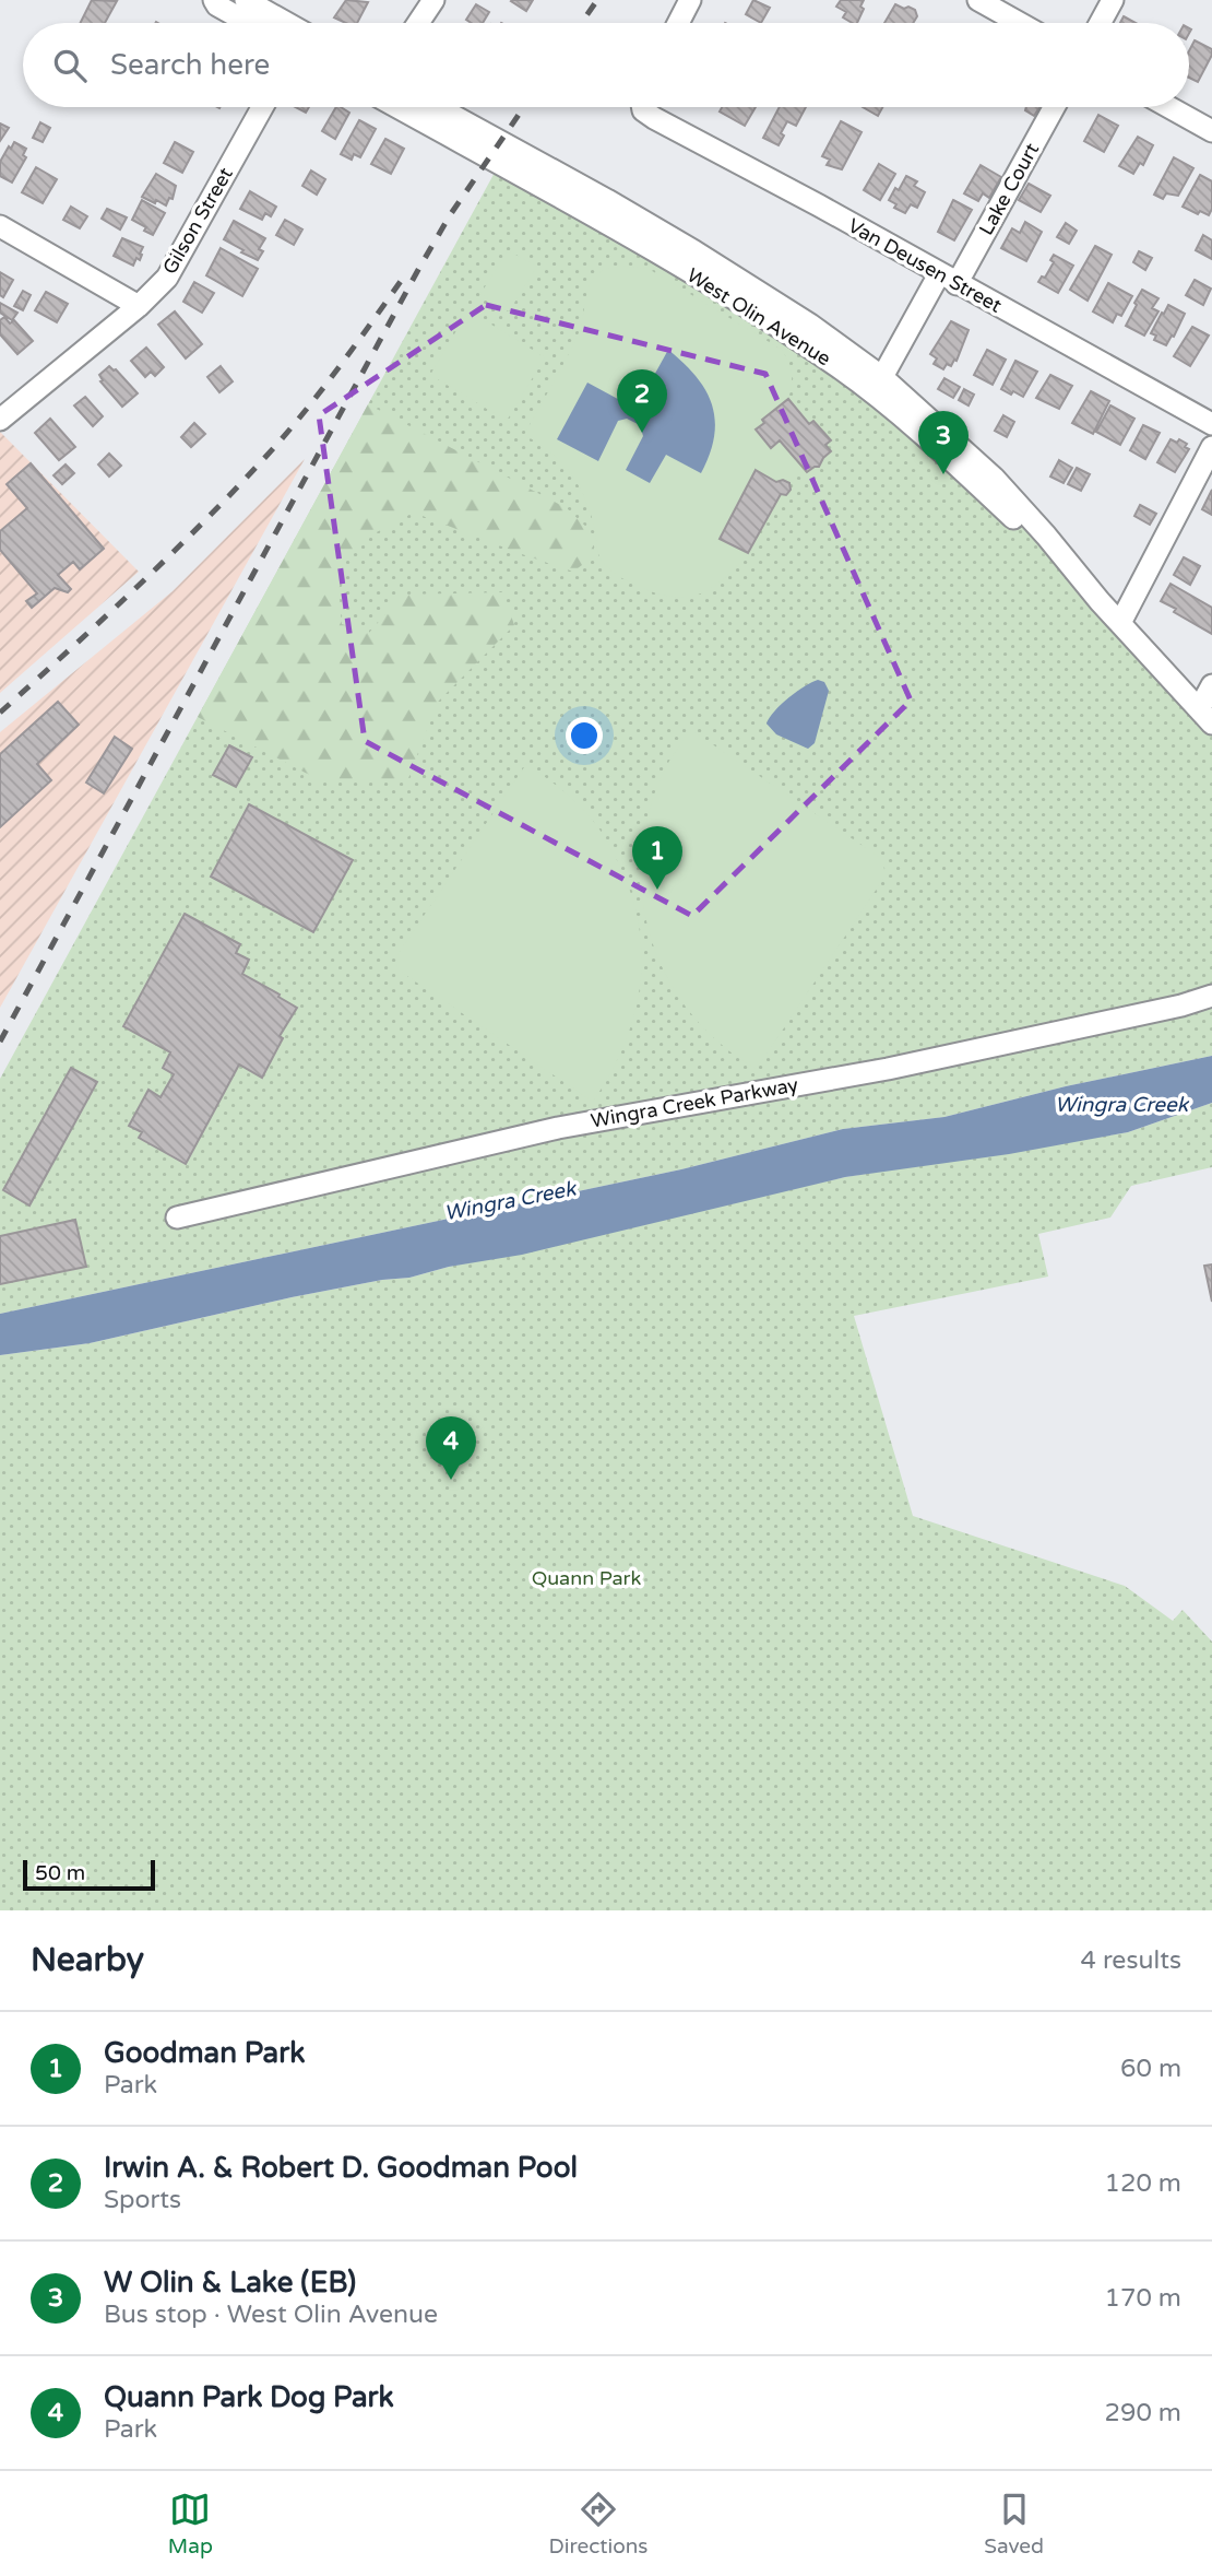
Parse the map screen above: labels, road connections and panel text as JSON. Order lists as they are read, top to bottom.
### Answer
{
  "streets": {
    "street": [
      "Lake Court",
      "Gilson Street",
      "Van Deusen Street",
      "West Olin Avenue",
      "Wingra Creek Parkway"
    ]
  },
  "crossings": [
    ["Lake Court", "Van Deusen Street"],
    ["Lake Court", "West Olin Avenue"]
  ],
  "water": ["Wingra Creek"],
  "parks": ["Quann Park"],
  "scale_bar": "50 m",
  "page": {
    "search": "Search here",
    "pins": [
      "2",
      "3",
      "1",
      "4"
    ],
    "scale": "50 m",
    "heading": ["Nearby", "4 results"],
    "list": [
      {
        "mark": "1",
        "name": "Goodman Park",
        "note": "Park",
        "value": "60 m"
      },
      {
        "mark": "2",
        "name": "Irwin A. & Robert D. Goodman Pool",
        "note": "Sports",
        "value": "120 m"
      },
      {
        "mark": "3",
        "name": "W Olin & Lake (EB)",
        "note": "Bus stop · West Olin Avenue",
        "value": "170 m"
      },
      {
        "mark": "4",
        "name": "Quann Park Dog Park",
        "note": "Park",
        "value": "290 m"
      }
    ],
    "nav": ["Map", "Directions", "Saved"]
  }
}
